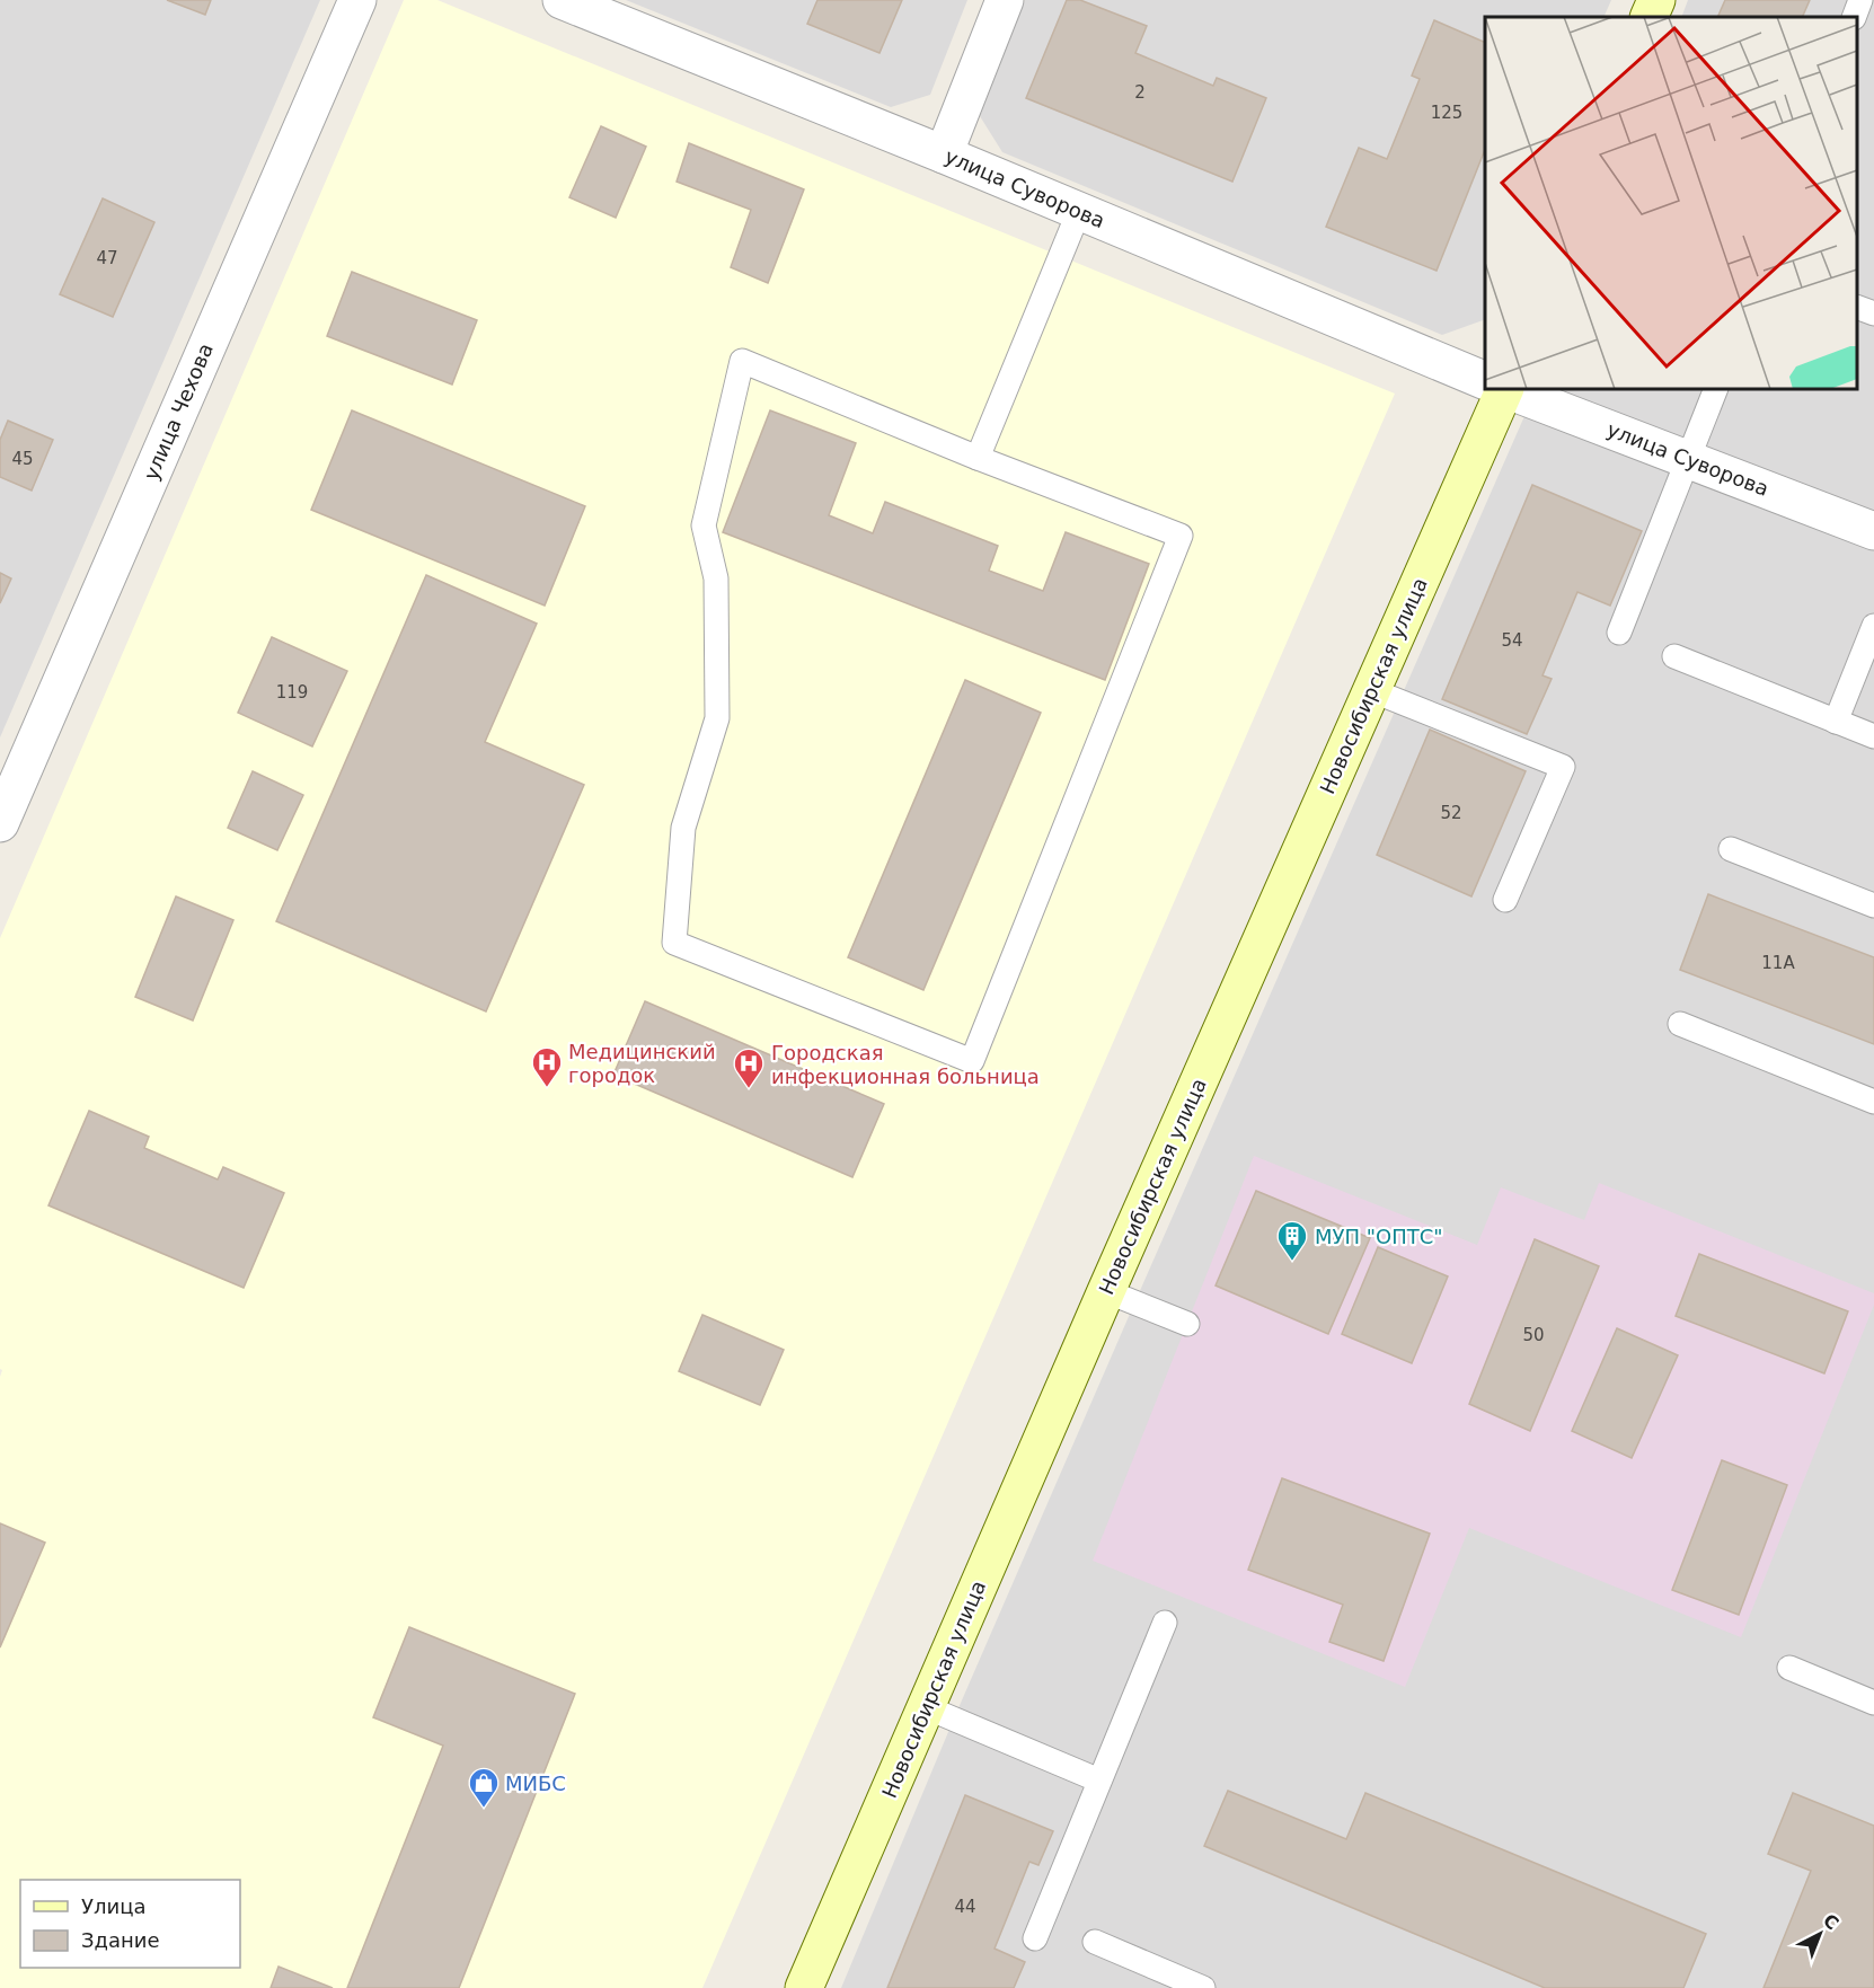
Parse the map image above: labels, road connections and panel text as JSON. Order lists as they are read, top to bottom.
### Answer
{
  "streets": {
    "main road": ["Новосибирская улица"],
    "street": ["улица Суворова", "улица Чехова"]
  },
  "places": {
    "hospital": ["Медицинский городок", "Городская инфекционная больница"],
    "building": ["МУП \"ОПТС\""],
    "shop": ["МИБС"]
  },
  "house_numbers": [
    "2",
    "125",
    "47",
    "45",
    "54",
    "119",
    "52",
    "11А",
    "50",
    "44"
  ],
  "legend": ["Улица", "Здание"],
  "north": "top right"
}
